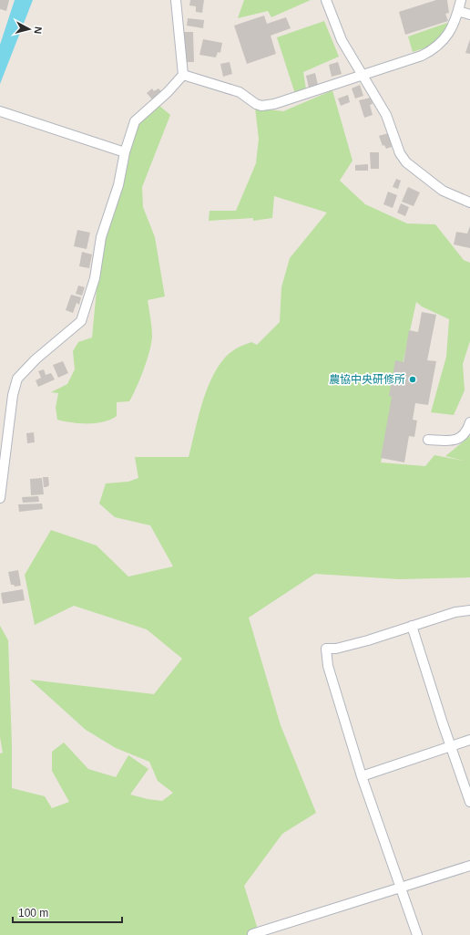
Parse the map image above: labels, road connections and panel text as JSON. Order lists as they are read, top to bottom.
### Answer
{
  "places": ["農協中央研修所"],
  "scale_bar": "100 m",
  "north": "right"
}
